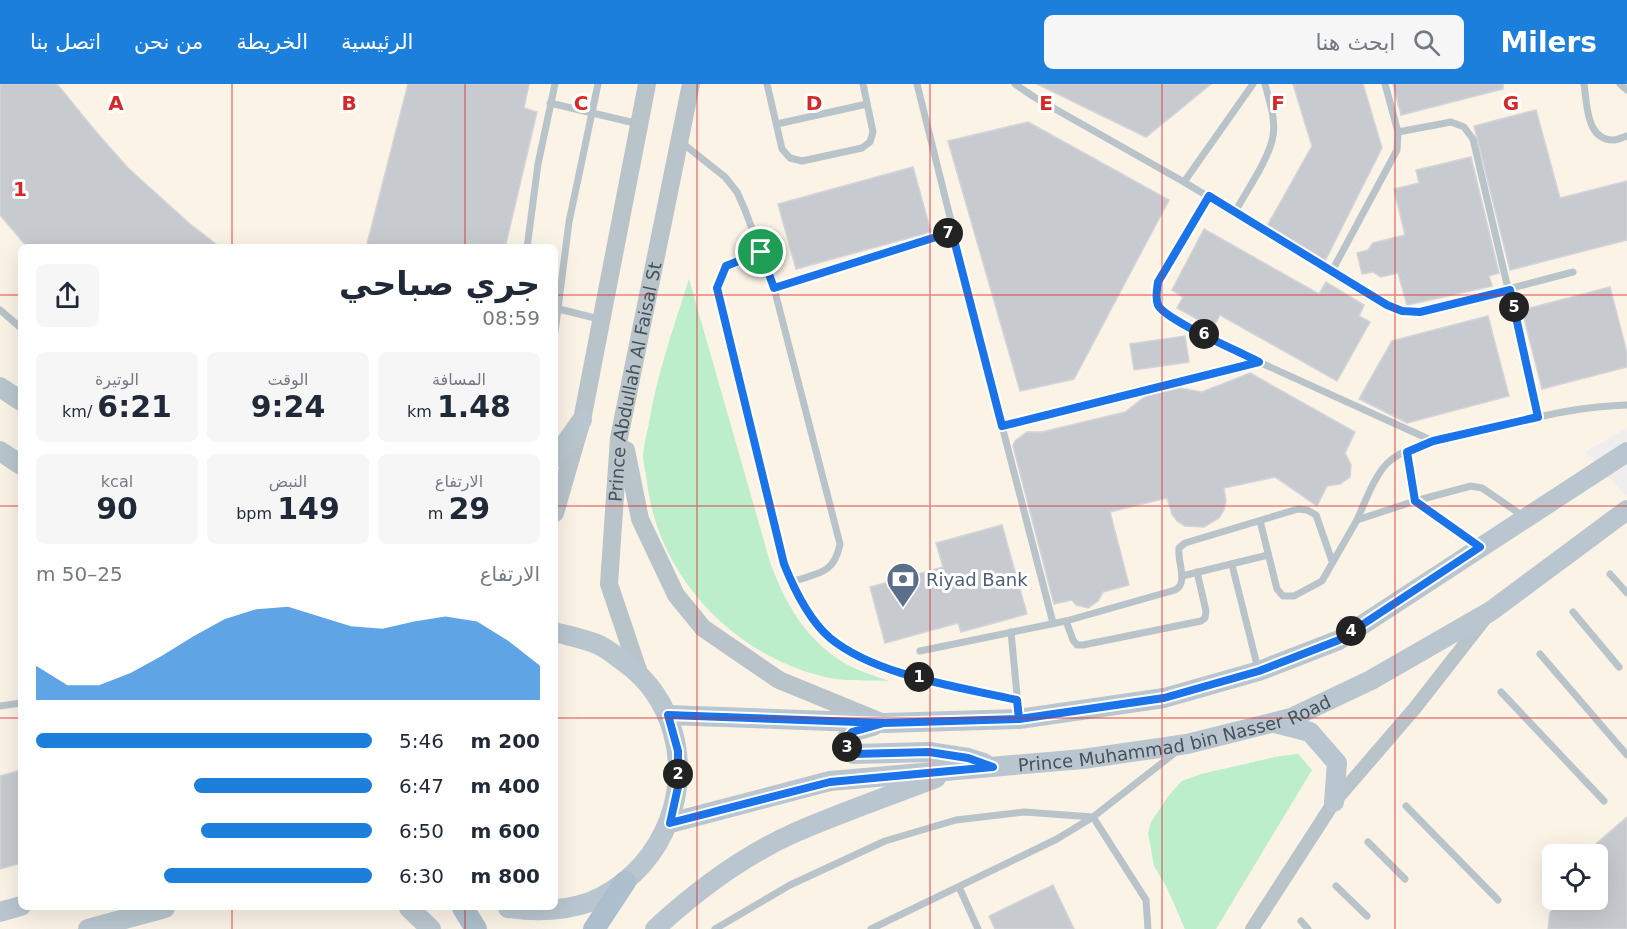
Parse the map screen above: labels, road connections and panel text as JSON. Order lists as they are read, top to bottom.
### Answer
{
  "streets": {
    "main road": ["Prince Muhammad bin Nasser Road"],
    "street": ["Prince Abdullah Al Faisal St"]
  },
  "places": {
    "bank": ["Riyad Bank"]
  },
  "page": {
    "header": "Milers",
    "search": "ابحث هنا",
    "nav": [
      "الرئيسية",
      "الخريطة",
      "من نحن",
      "اتصل بنا"
    ],
    "pins": [
      "7",
      "5",
      "6",
      "4",
      "1",
      "3",
      "2"
    ],
    "heading": ["جري صباحي", "08:59"],
    "stats": [
      ["المسافة", "1.48 km"],
      ["الوقت", "9:24"],
      ["الوتيرة", "6:21 /km"],
      ["الارتفاع", "29 m"],
      ["النبض", "149 bpm"],
      ["kcal", "90"]
    ],
    "chart": ["الارتفاع", "25–50 m"],
    "list": [
      {
        "name": "200 m",
        "note": "5:46"
      },
      {
        "name": "400 m",
        "note": "6:47"
      },
      {
        "name": "600 m",
        "note": "6:50"
      },
      {
        "name": "800 m",
        "note": "6:30"
      }
    ]
  },
  "grid": {
    "columns": [
      "A",
      "B",
      "C",
      "D",
      "E",
      "F",
      "G"
    ],
    "rows": ["1"]
  }
}
